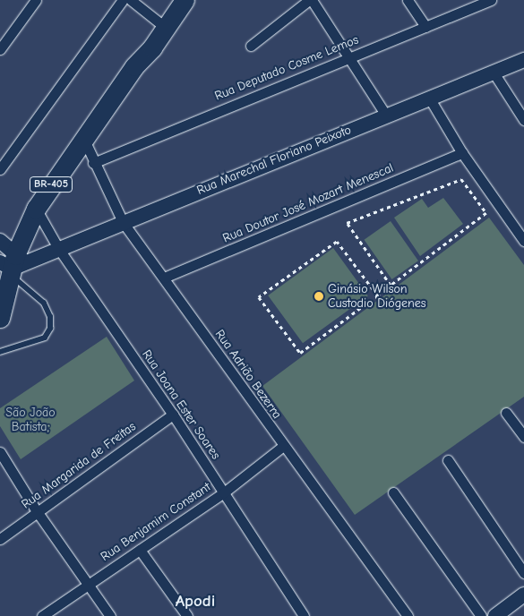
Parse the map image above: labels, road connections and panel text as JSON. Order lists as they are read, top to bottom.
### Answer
{
  "streets": {
    "highway": ["BR-405"],
    "street": [
      "Rua Deputado Cosme Lemos",
      "Rua Marechal Floriano Peixoto",
      "Rua Doutor José Mozart Menescal",
      "Rua Adrião Bezerra",
      "Rua Joana Ester Soares",
      "Rua Margarida de Freitas",
      "Rua Benjamim Constant"
    ]
  },
  "crossings": [
    ["Rua Deputado Cosme Lemos", "Rua Adrião Bezerra"],
    ["Rua Marechal Floriano Peixoto", "BR-405"],
    ["Rua Marechal Floriano Peixoto", "Rua Adrião Bezerra"],
    ["Rua Marechal Floriano Peixoto", "Rua Joana Ester Soares"],
    ["BR-405", "Rua Adrião Bezerra"],
    ["BR-405", "Rua Joana Ester Soares"],
    ["Rua Doutor José Mozart Menescal", "Rua Adrião Bezerra"],
    ["Rua Adrião Bezerra", "Rua Benjamim Constant"],
    ["Rua Joana Ester Soares", "Rua Margarida de Freitas"],
    ["Rua Joana Ester Soares", "Rua Benjamim Constant"]
  ],
  "districts": ["Apodi"],
  "parks": ["São João Batista;"],
  "places": ["Ginásio Wilson Custodio Diógenes"]
}
